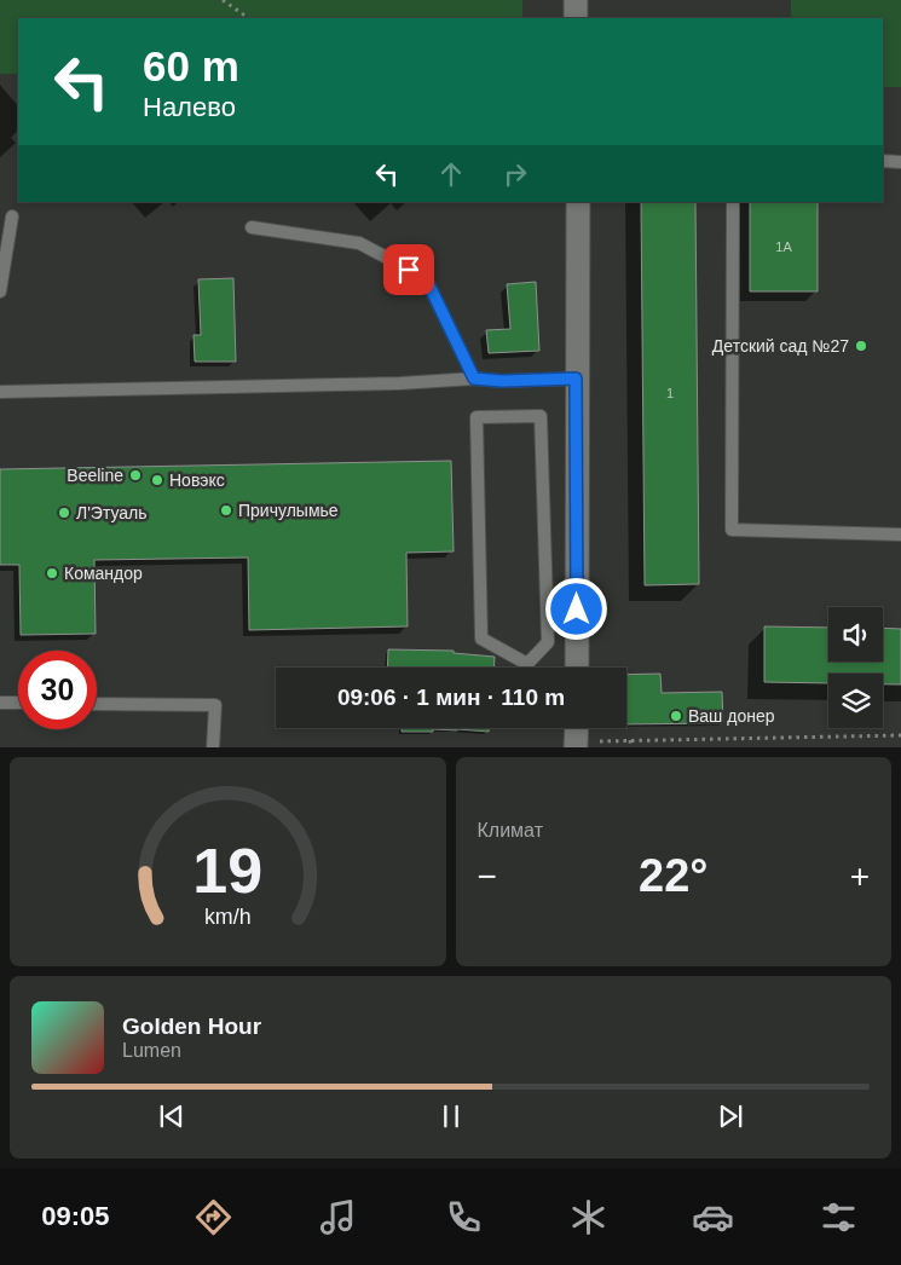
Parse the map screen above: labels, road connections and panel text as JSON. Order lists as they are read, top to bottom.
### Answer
{
  "places": [
    "Детский сад №27",
    "Beeline",
    "Новэкс",
    "Причулымье",
    "Л'Этуаль",
    "Командор",
    "Ваш донер"
  ],
  "house_numbers": ["1А", "1"],
  "page": {
    "turn": ["60 m", "Налево"],
    "limit": "30",
    "trip": "09:06 · 1 мин · 110 m",
    "tile": "Климат",
    "heat": ["−", "22°", "+"],
    "song": ["Golden Hour", "Lumen"],
    "tabs": "09:05",
    "gauge": ["19", "km/h"]
  }
}
